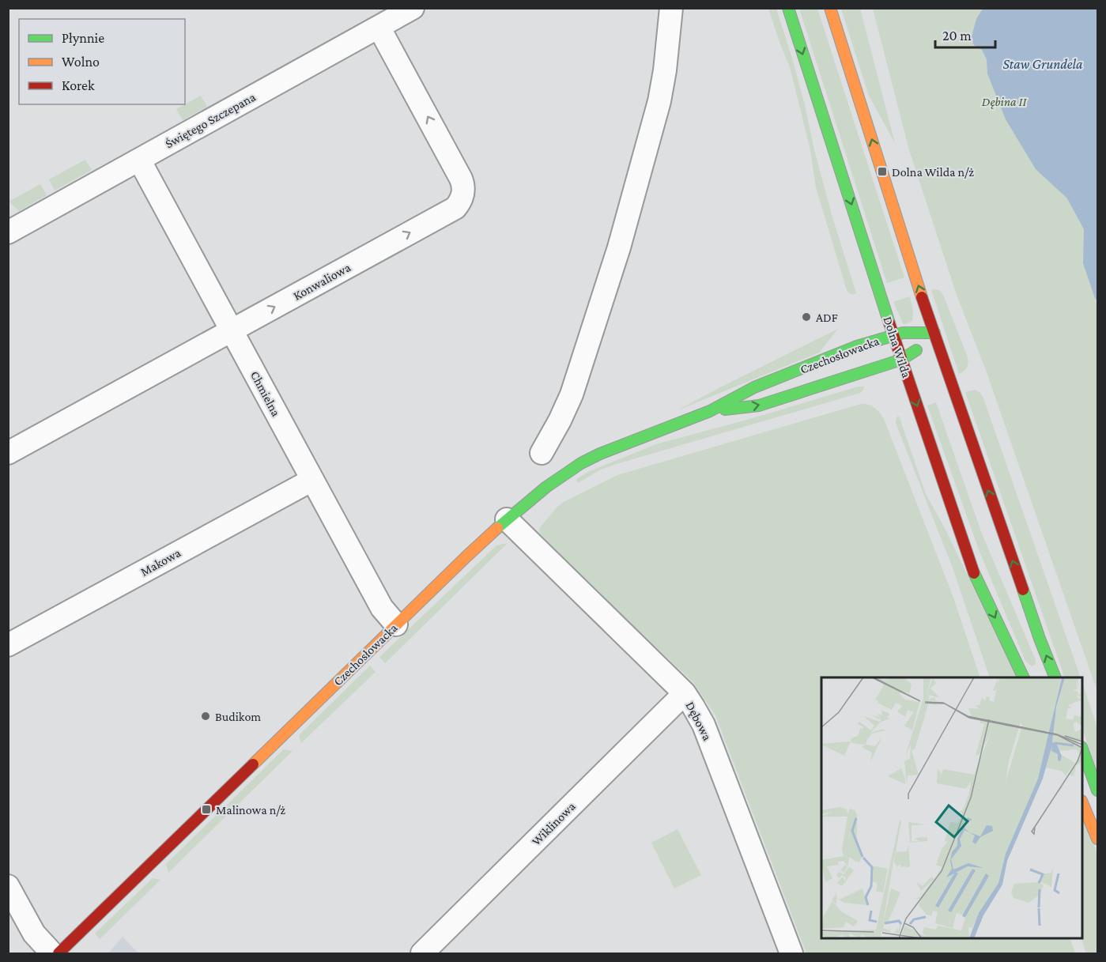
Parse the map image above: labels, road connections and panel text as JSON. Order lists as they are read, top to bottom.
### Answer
{
  "streets": {
    "main road": ["Dolna Wilda", "Czechosłowacka"],
    "street": [
      "Świętego Szczepana",
      "Konwaliowa",
      "Chmielna",
      "Makowa",
      "Dębowa",
      "Wiklinowa"
    ]
  },
  "crossings": [
    ["Świętego Szczepana", "Konwaliowa"],
    ["Świętego Szczepana", "Chmielna"],
    ["Konwaliowa", "Chmielna"],
    ["Dolna Wilda", "Czechosłowacka"],
    ["Czechosłowacka", "Chmielna"],
    ["Czechosłowacka", "Dębowa"],
    ["Chmielna", "Makowa"],
    ["Dębowa", "Wiklinowa"]
  ],
  "water": ["Staw Grundela"],
  "parks": ["Dębina II"],
  "places": {
    "transit": ["Dolna Wilda n/ż", "Malinowa n/ż"],
    "other": ["ADF", "Budikom"]
  },
  "legend": ["Płynnie", "Wolno", "Korek"],
  "scale_bar": "20 m"
}
